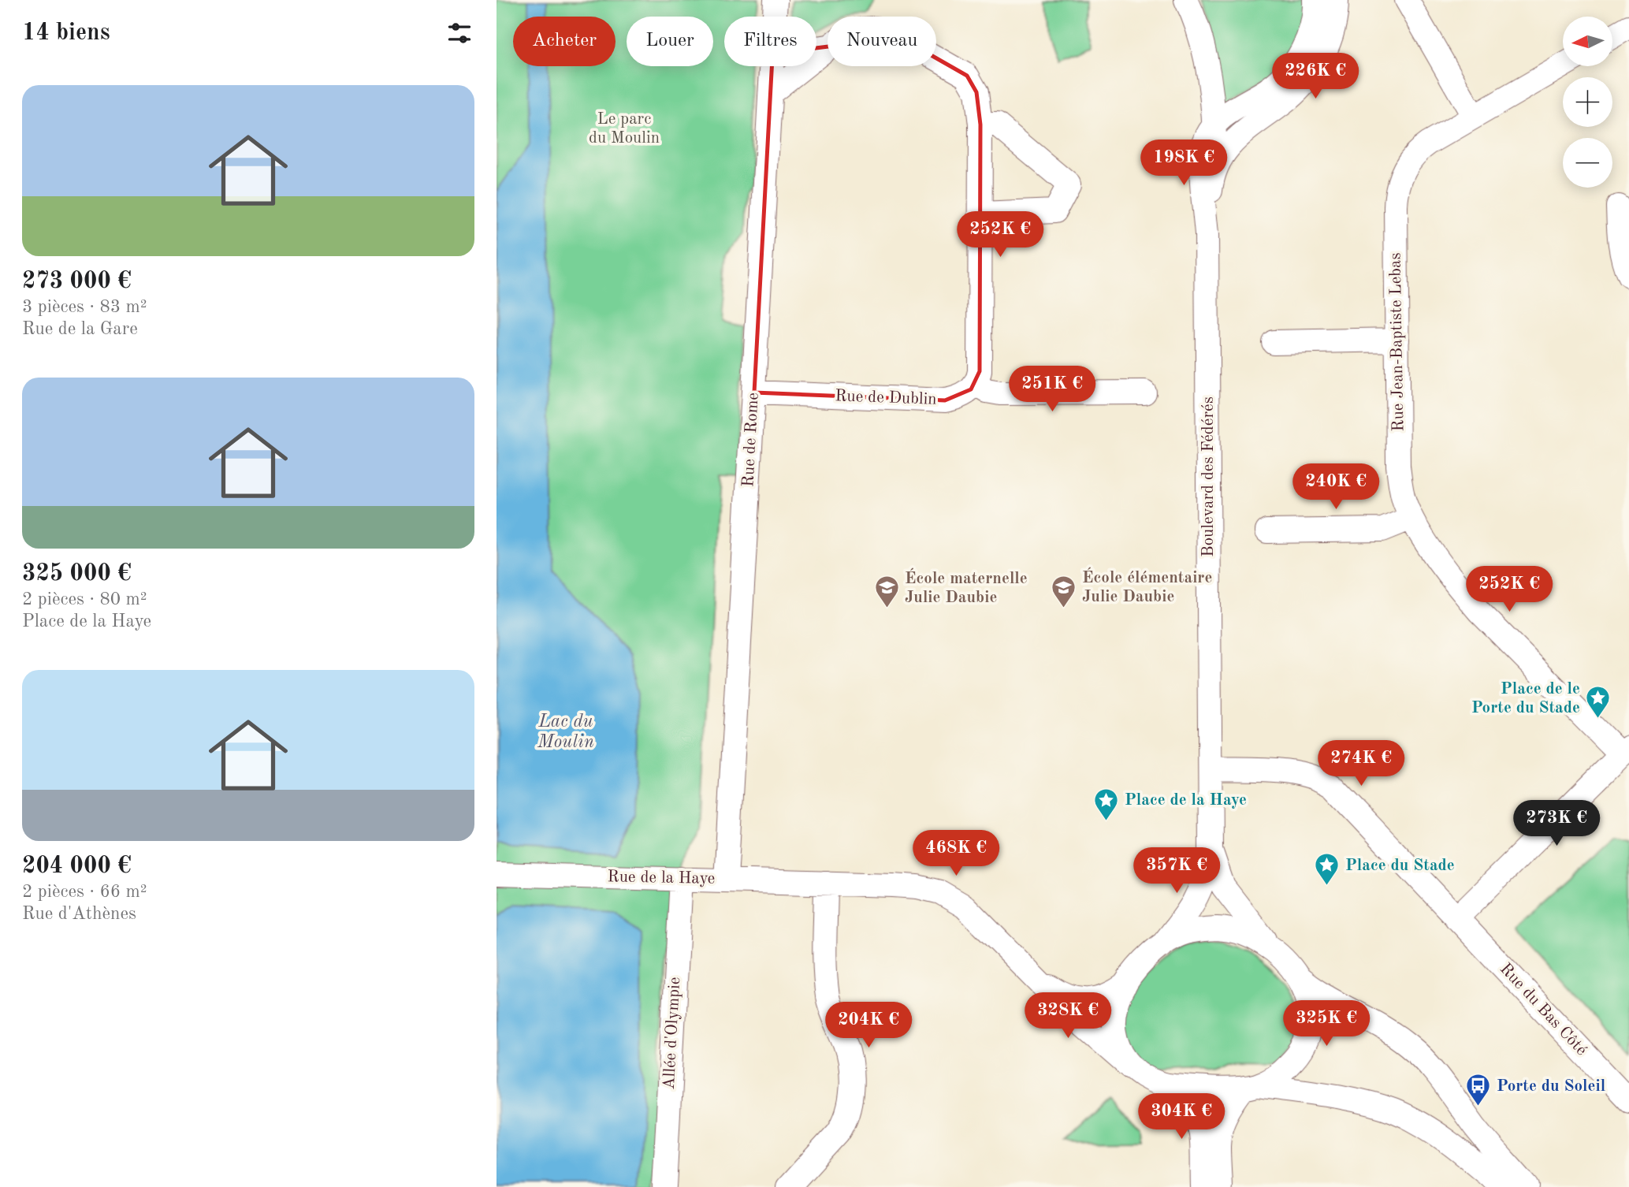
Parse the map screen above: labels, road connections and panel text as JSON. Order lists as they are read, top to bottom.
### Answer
{
  "streets": {
    "street": [
      "Rue Jean-Baptiste Lebas",
      "Rue de Dublin",
      "Rue de Rome",
      "Boulevard des Fédérés",
      "Rue de la Haye",
      "Rue du Bas Côté",
      "Allée d'Olympie"
    ]
  },
  "crossings": [
    ["Rue de Dublin", "Rue de Rome"],
    ["Rue de Rome", "Rue de la Haye"],
    ["Boulevard des Fédérés", "Rue du Bas Côté"],
    ["Rue de la Haye", "Allée d'Olympie"]
  ],
  "water": ["Lac du Moulin"],
  "parks": ["Le parc du Moulin"],
  "places": {
    "school or university": ["École élémentaire Julie Daubie", "École maternelle Julie Daubie"],
    "place": ["Place de le Porte du Stade", "Place de la Haye", "Place du Stade"],
    "bus stop": ["Porte du Soleil"]
  },
  "north": "left",
  "page": {
    "heading": "14 biens",
    "map_buttons": ["+", "−"],
    "chip": [
      "Acheter",
      "Louer",
      "Filtres",
      "Nouveau"
    ],
    "price": [
      "226K €",
      "198K €",
      "252K €",
      "251K €",
      "240K €",
      "252K €",
      "274K €",
      "273K €",
      "468K €",
      "357K €",
      "328K €",
      "325K €",
      "204K €",
      "304K €"
    ],
    "list": [
      {
        "name": "273 000 €",
        "note": "3 pièces · 83 m² · Rue de la Gare"
      },
      {
        "name": "325 000 €",
        "note": "2 pièces · 80 m² · Place de la Haye"
      },
      {
        "name": "204 000 €",
        "note": "2 pièces · 66 m² · Rue d'Athènes"
      }
    ]
  }
}
